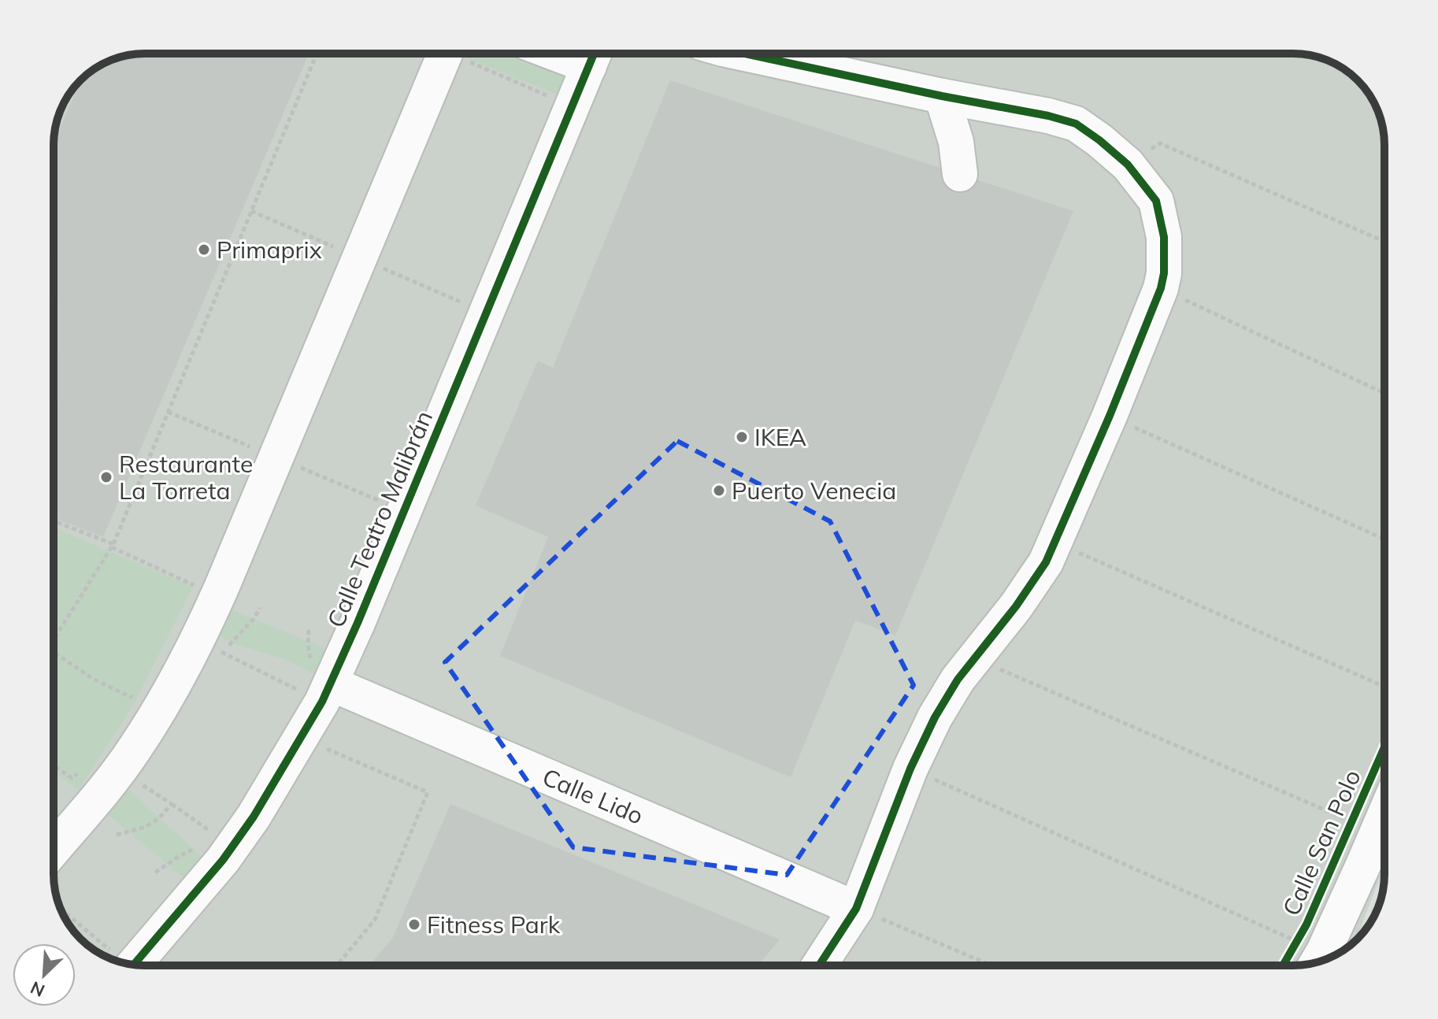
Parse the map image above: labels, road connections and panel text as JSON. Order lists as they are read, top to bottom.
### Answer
{
  "streets": {
    "street": ["Calle Teatro Malibrán", "Calle Lido", "Calle San Polo"]
  },
  "crossings": [
    ["Calle Teatro Malibrán", "Calle Lido"]
  ],
  "places": [
    "Primaprix",
    "IKEA",
    "Restaurante La Torreta",
    "Puerto Venecia",
    "Fitness Park"
  ],
  "north": "bottom left"
}
